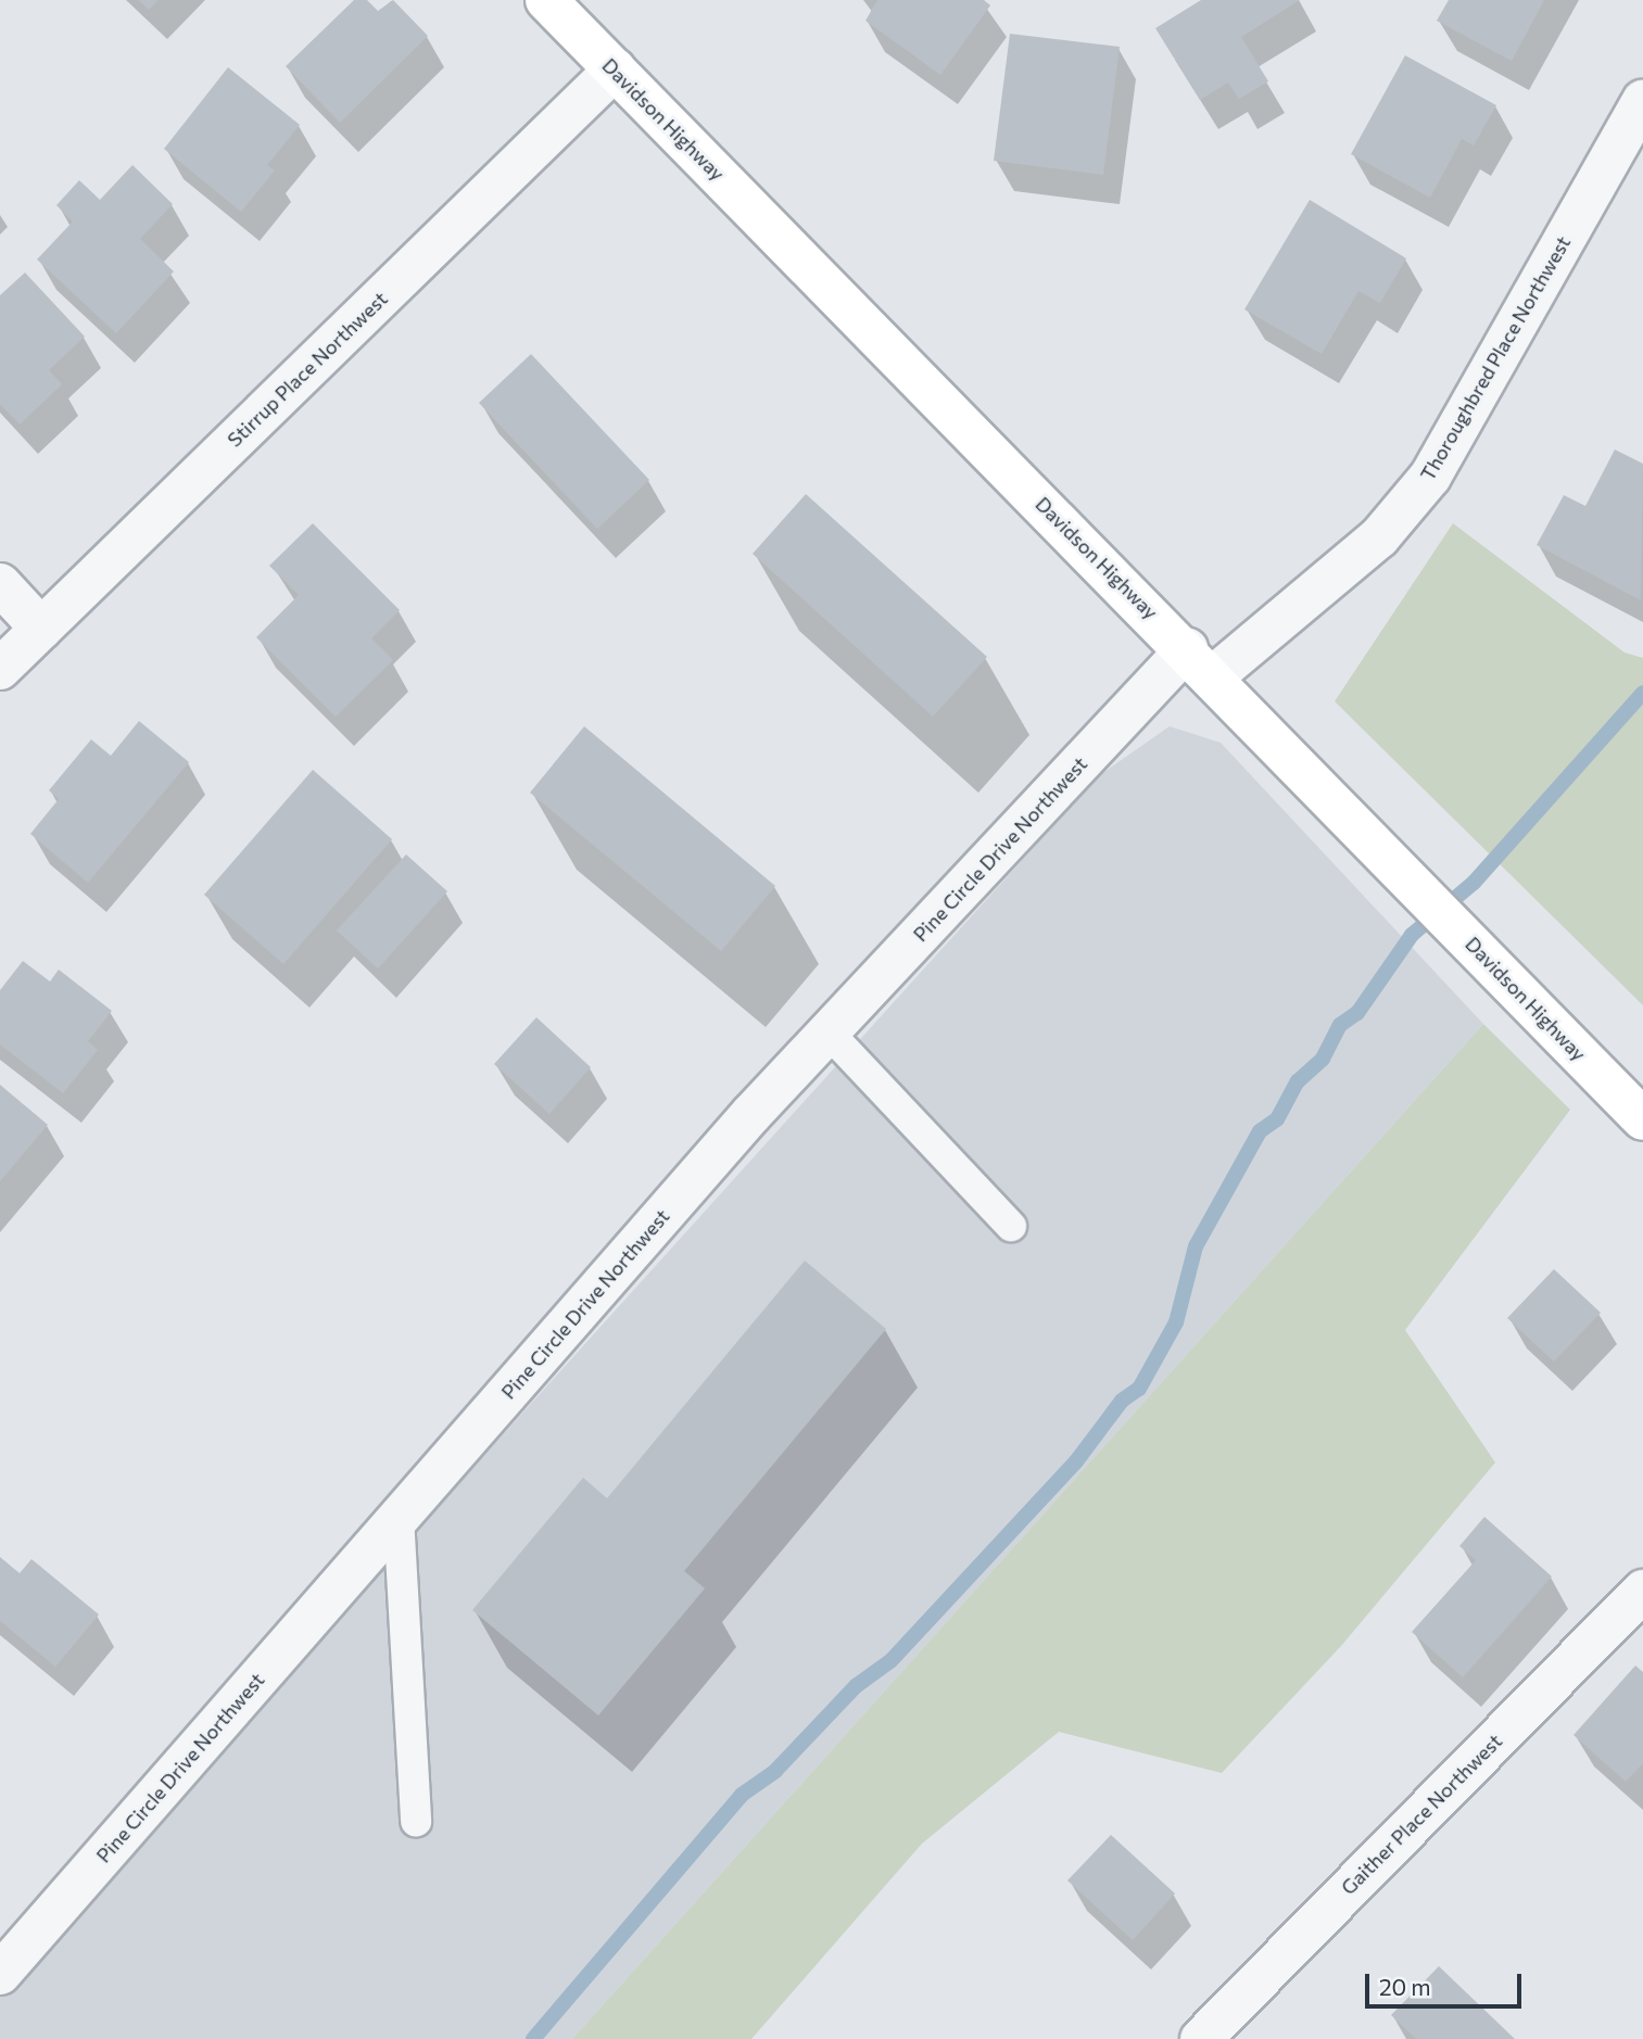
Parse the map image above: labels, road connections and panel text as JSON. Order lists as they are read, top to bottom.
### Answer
{
  "streets": {
    "main road": ["Davidson Highway"],
    "street": [
      "Thoroughbred Place Northwest",
      "Stirrup Place Northwest",
      "Pine Circle Drive Northwest",
      "Gaither Place Northwest"
    ]
  },
  "crossings": [
    ["Davidson Highway", "Thoroughbred Place Northwest"],
    ["Davidson Highway", "Stirrup Place Northwest"],
    ["Davidson Highway", "Pine Circle Drive Northwest"],
    ["Thoroughbred Place Northwest", "Pine Circle Drive Northwest"]
  ],
  "scale_bar": "20 m"
}
